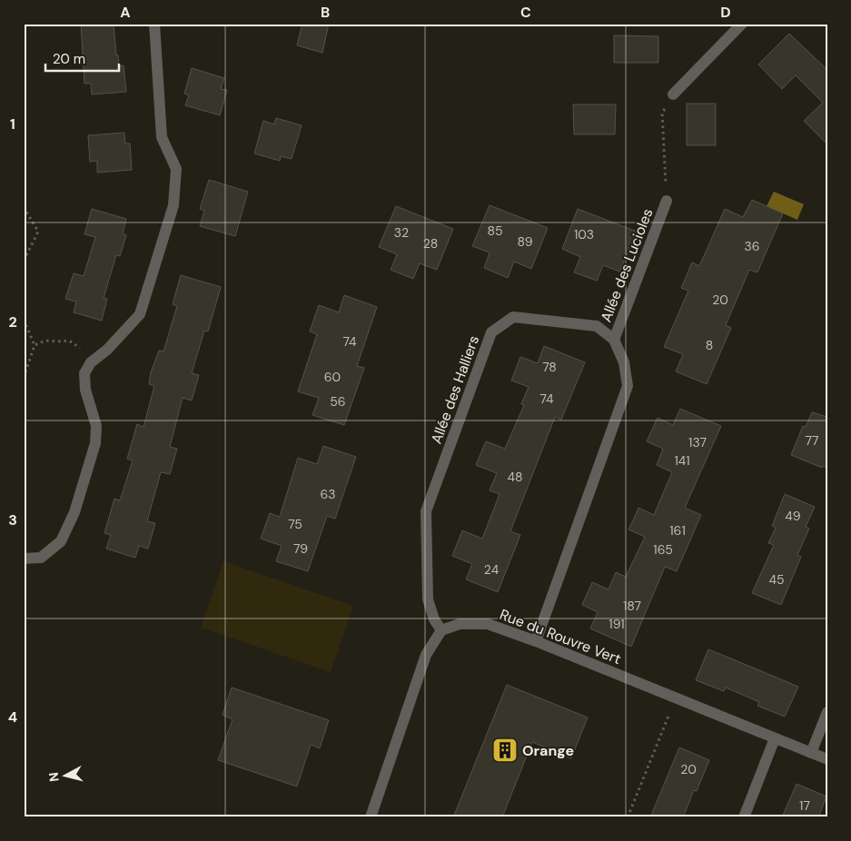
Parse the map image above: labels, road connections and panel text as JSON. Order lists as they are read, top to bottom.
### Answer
{
  "streets": {
    "street": ["Allée des Lucioles", "Allée des Halliers", "Rue du Rouvre Vert"]
  },
  "crossings": [
    ["Allée des Lucioles", "Allée des Halliers"],
    ["Allée des Halliers", "Rue du Rouvre Vert"]
  ],
  "places": {
    "building": ["Orange"]
  },
  "house_numbers": [
    "85",
    "32",
    "103",
    "89",
    "28",
    "36",
    "20",
    "74",
    "8",
    "78",
    "60",
    "74",
    "56",
    "77",
    "137",
    "141",
    "48",
    "63",
    "49",
    "75",
    "161",
    "79",
    "165",
    "24",
    "45",
    "187",
    "191",
    "20",
    "17"
  ],
  "scale_bar": "20 m",
  "north": "left",
  "grid": {
    "columns": [
      "A",
      "B",
      "C",
      "D"
    ],
    "rows": [
      "1",
      "2",
      "3",
      "4"
    ]
  }
}
